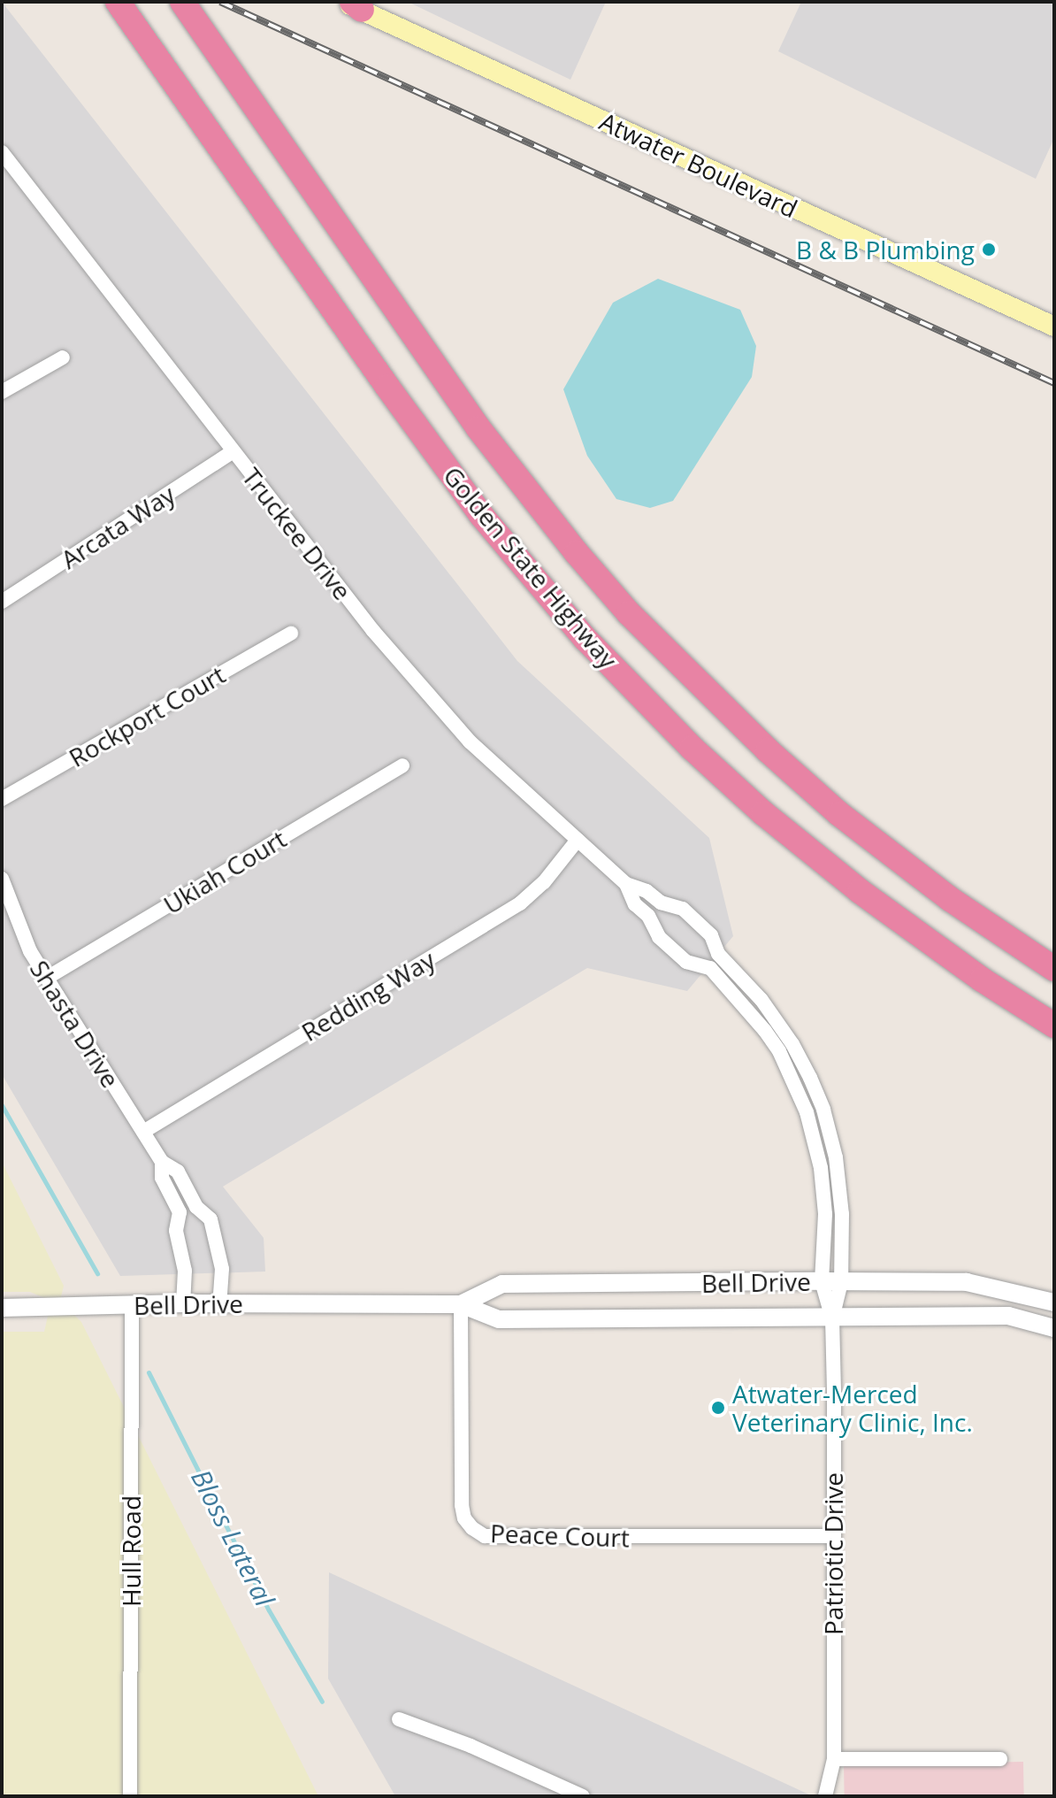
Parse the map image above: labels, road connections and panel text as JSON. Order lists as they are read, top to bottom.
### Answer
{
  "streets": {
    "highway": ["Golden State Highway"],
    "main road": ["Atwater Boulevard"],
    "street": [
      "Arcata Way",
      "Truckee Drive",
      "Rockport Court",
      "Ukiah Court",
      "Redding Way",
      "Shasta Drive",
      "Bell Drive",
      "Peace Court",
      "Hull Road",
      "Patriotic Drive"
    ]
  },
  "crossings": [
    ["Arcata Way", "Truckee Drive"],
    ["Truckee Drive", "Redding Way"],
    ["Truckee Drive", "Bell Drive"],
    ["Truckee Drive", "Patriotic Drive"],
    ["Ukiah Court", "Shasta Drive"],
    ["Redding Way", "Shasta Drive"],
    ["Shasta Drive", "Bell Drive"],
    ["Bell Drive", "Peace Court"],
    ["Bell Drive", "Hull Road"],
    ["Bell Drive", "Patriotic Drive"],
    ["Peace Court", "Patriotic Drive"]
  ],
  "water": ["Bloss Lateral"],
  "places": ["B & B Plumbing", "Atwater-Merced Veterinary Clinic, Inc."]
}
